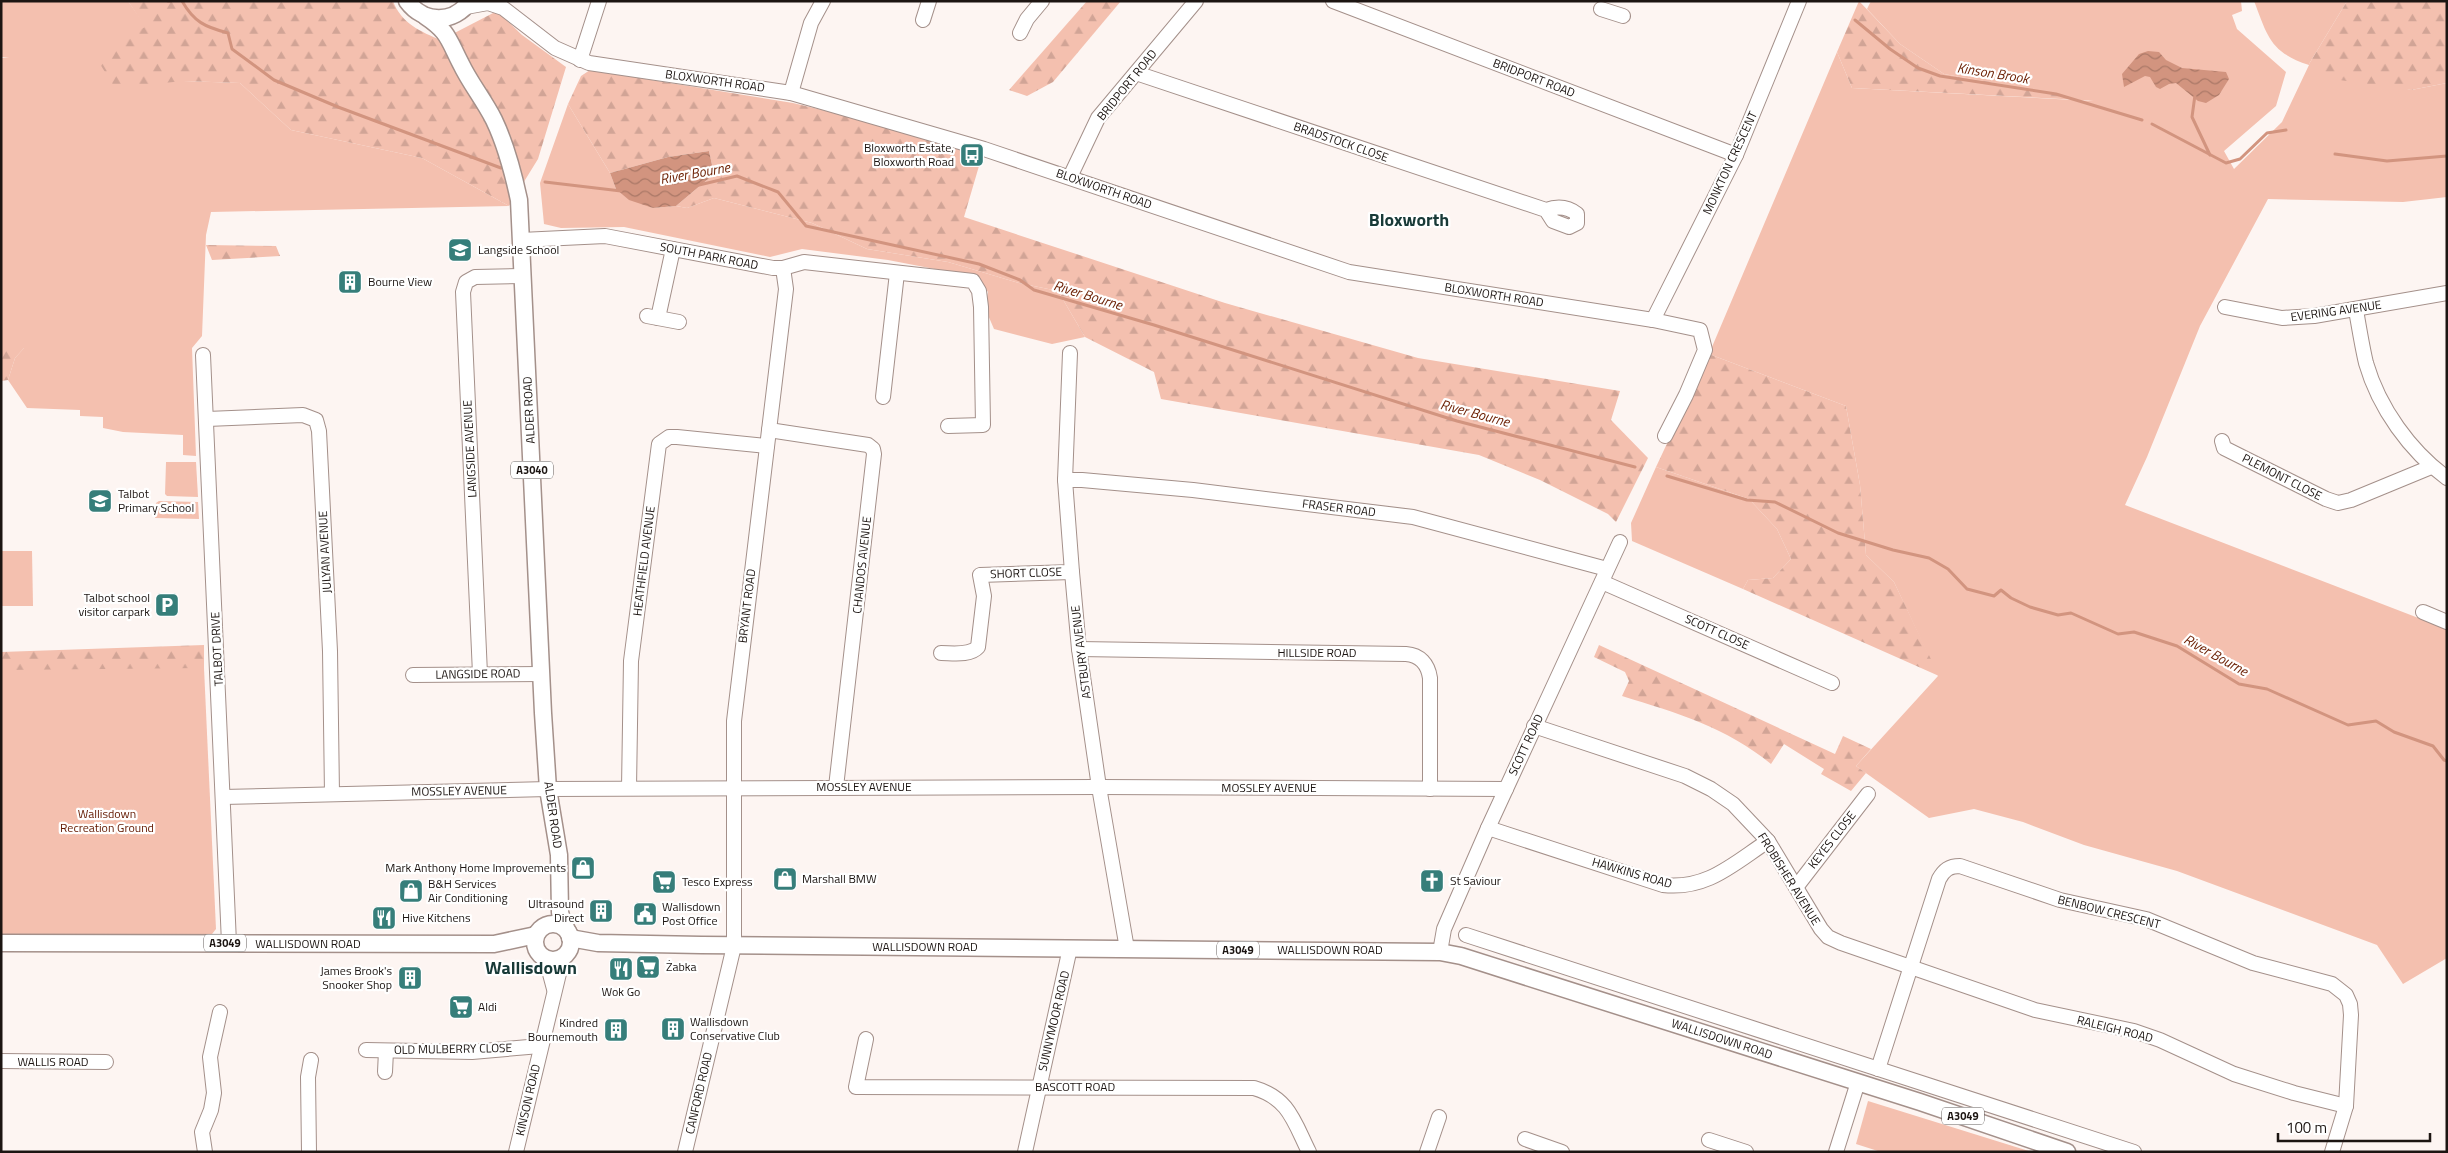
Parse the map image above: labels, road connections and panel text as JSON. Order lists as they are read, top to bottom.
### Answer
{
  "streets": {
    "main road": [
      "ALDER ROAD",
      "A3040",
      "A3049",
      "WALLISDOWN ROAD"
    ],
    "street": [
      "BRIDPORT ROAD",
      "BLOXWORTH ROAD",
      "BRADSTOCK CLOSE",
      "MONKTON CRESCENT",
      "SOUTH PARK ROAD",
      "EVERING AVENUE",
      "LANGSIDE AVENUE",
      "PLEMONT CLOSE",
      "FRASER ROAD",
      "JULYAN AVENUE",
      "HEATHFIELD AVENUE",
      "CHANDOS AVENUE",
      "SHORT CLOSE",
      "BRYANT ROAD",
      "SCOTT CLOSE",
      "TALBOT DRIVE",
      "ASTBURY AVENUE",
      "HILLSIDE ROAD",
      "LANGSIDE ROAD",
      "SCOTT ROAD",
      "MOSSLEY AVENUE",
      "KEYES CLOSE",
      "HAWKINS ROAD",
      "FROBISHER AVENUE",
      "BENBOW CRESCENT",
      "SUNNYMOOR ROAD",
      "RALEIGH ROAD",
      "OLD MULBERRY CLOSE",
      "WALLIS ROAD",
      "BASCOTT ROAD",
      "CANFORD ROAD",
      "KINSON ROAD"
    ]
  },
  "crossings": [
    ["BRIDPORT ROAD", "BLOXWORTH ROAD"],
    ["BRIDPORT ROAD", "BRADSTOCK CLOSE"],
    ["BRIDPORT ROAD", "MONKTON CRESCENT"],
    ["BLOXWORTH ROAD", "MONKTON CRESCENT"],
    ["BLOXWORTH ROAD", "ALDER ROAD"],
    ["SOUTH PARK ROAD", "ALDER ROAD"],
    ["SOUTH PARK ROAD", "BRYANT ROAD"],
    ["ALDER ROAD", "LANGSIDE AVENUE"],
    ["ALDER ROAD", "A3040"],
    ["ALDER ROAD", "LANGSIDE ROAD"],
    ["ALDER ROAD", "MOSSLEY AVENUE"],
    ["ALDER ROAD", "WALLISDOWN ROAD"],
    ["ALDER ROAD", "KINSON ROAD"],
    ["LANGSIDE AVENUE", "LANGSIDE ROAD"],
    ["FRASER ROAD", "SCOTT CLOSE"],
    ["FRASER ROAD", "ASTBURY AVENUE"],
    ["FRASER ROAD", "SCOTT ROAD"],
    ["JULYAN AVENUE", "TALBOT DRIVE"],
    ["JULYAN AVENUE", "MOSSLEY AVENUE"],
    ["HEATHFIELD AVENUE", "BRYANT ROAD"],
    ["HEATHFIELD AVENUE", "MOSSLEY AVENUE"],
    ["CHANDOS AVENUE", "BRYANT ROAD"],
    ["CHANDOS AVENUE", "MOSSLEY AVENUE"],
    ["SHORT CLOSE", "ASTBURY AVENUE"],
    ["BRYANT ROAD", "MOSSLEY AVENUE"],
    ["BRYANT ROAD", "WALLISDOWN ROAD"],
    ["BRYANT ROAD", "CANFORD ROAD"],
    ["SCOTT CLOSE", "SCOTT ROAD"],
    ["TALBOT DRIVE", "MOSSLEY AVENUE"],
    ["TALBOT DRIVE", "WALLISDOWN ROAD"],
    ["ASTBURY AVENUE", "HILLSIDE ROAD"],
    ["ASTBURY AVENUE", "MOSSLEY AVENUE"],
    ["ASTBURY AVENUE", "WALLISDOWN ROAD"],
    ["HILLSIDE ROAD", "MOSSLEY AVENUE"],
    ["SCOTT ROAD", "MOSSLEY AVENUE"],
    ["SCOTT ROAD", "HAWKINS ROAD"],
    ["SCOTT ROAD", "FROBISHER AVENUE"],
    ["SCOTT ROAD", "WALLISDOWN ROAD"],
    ["KEYES CLOSE", "FROBISHER AVENUE"],
    ["HAWKINS ROAD", "FROBISHER AVENUE"],
    ["FROBISHER AVENUE", "BENBOW CRESCENT"],
    ["FROBISHER AVENUE", "RALEIGH ROAD"],
    ["BENBOW CRESCENT", "WALLISDOWN ROAD"],
    ["BENBOW CRESCENT", "RALEIGH ROAD"],
    ["WALLISDOWN ROAD", "SUNNYMOOR ROAD"],
    ["WALLISDOWN ROAD", "CANFORD ROAD"],
    ["WALLISDOWN ROAD", "KINSON ROAD"],
    ["SUNNYMOOR ROAD", "BASCOTT ROAD"],
    ["OLD MULBERRY CLOSE", "KINSON ROAD"]
  ],
  "districts": ["Bloxworth", "Wallisdown"],
  "water": ["Kinson Brook", "River Bourne"],
  "parks": ["Wallisdown Recreation Ground"],
  "places": {
    "bus stop": ["Bloxworth Estate, Bloxworth Road"],
    "school or university": ["Langside School", "Talbot Primary School"],
    "building": [
      "Bourne View",
      "Ultrasound Direct",
      "James Brook's Snooker Shop",
      "Wallisdown Conservative Club",
      "Kindred Bournemouth"
    ],
    "parking": ["Talbot school visitor carpark"],
    "shop": ["Mark Anthony Home Improvements", "Marshall BMW", "B&H Services Air Conditioning"],
    "church": ["St Saviour"],
    "supermarket": ["Tesco Express", "Żabka", "Aldi"],
    "public building": ["Wallisdown Post Office"],
    "restaurant": ["Hive Kitchens", "Wok Go"]
  },
  "scale_bar": "100 m"
}
